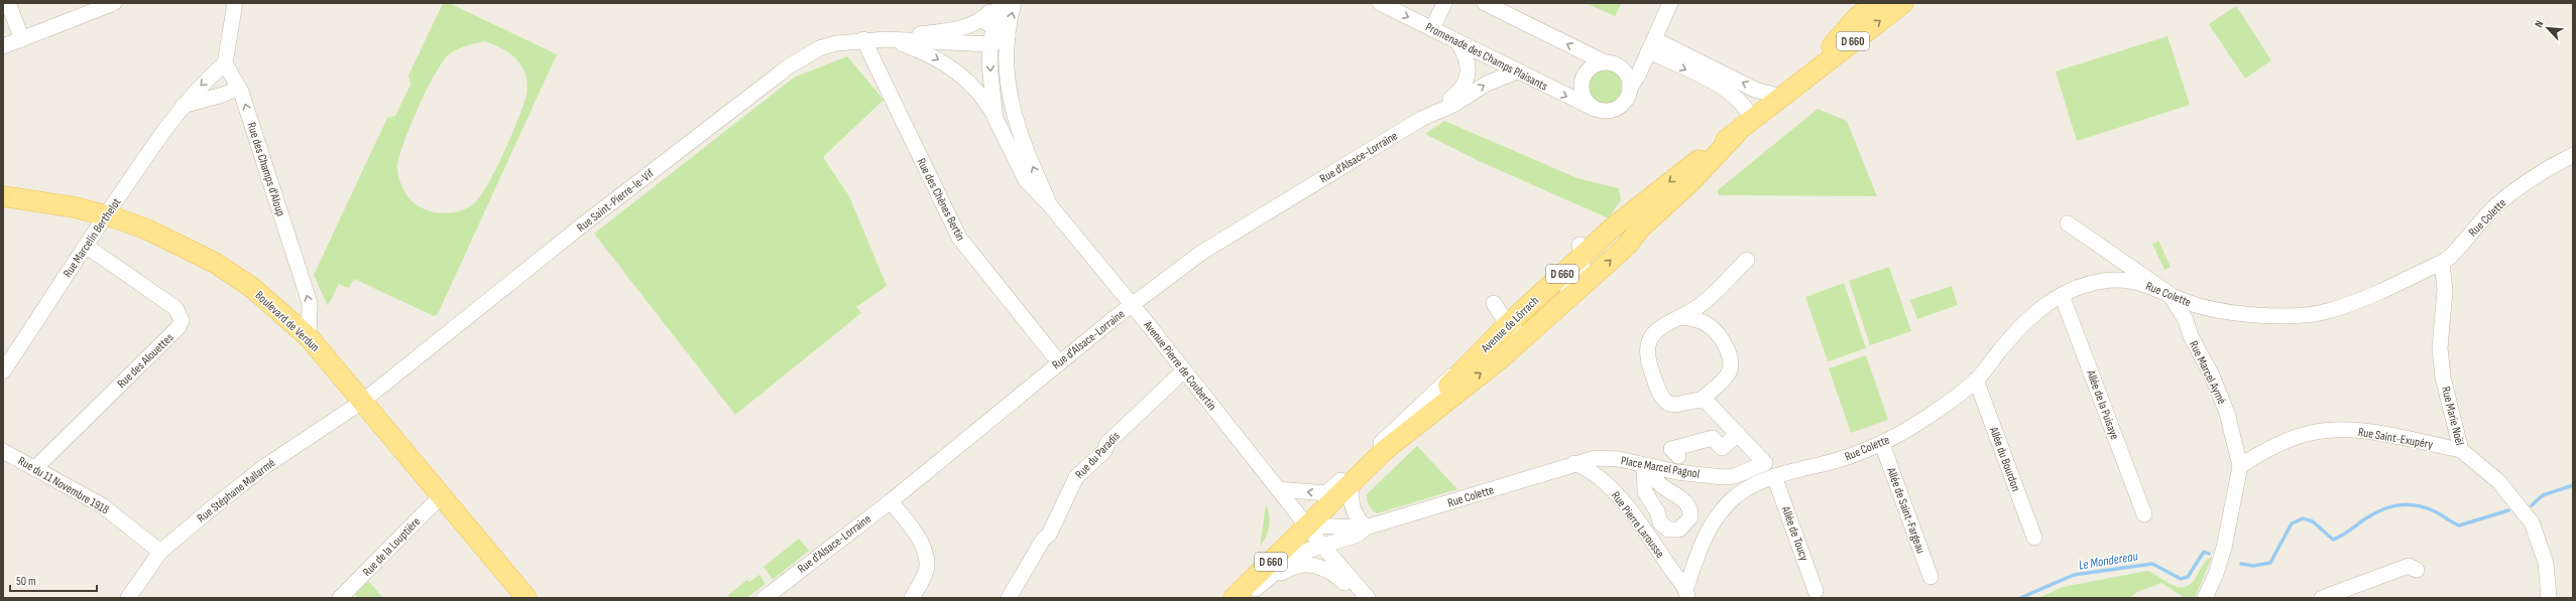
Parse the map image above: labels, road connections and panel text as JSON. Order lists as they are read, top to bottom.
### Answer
{
  "streets": {
    "main road": ["D 660", "Boulevard de Verdun", "Avenue de Lörrach"],
    "street": [
      "Promenade des Champs Plaisants",
      "Rue d'Alsace-Lorraine",
      "Rue des Champs d'Aloup",
      "Rue des Chênes Bertin",
      "Rue Saint-Pierre-le-Vif",
      "Rue Colette",
      "Rue Marcelin Berthelot",
      "Rue des Alouettes",
      "Avenue Pierre de Coubertin",
      "Rue Marcel Aymé",
      "Allée de la Puisaye",
      "Rue Marie Noël",
      "Rue Saint-Exupéry",
      "Rue du Paradis",
      "Allée du Bourdon",
      "Place Marcel Pagnol",
      "Rue du 11 Novembre 1918",
      "Rue Stéphane Mallarmé",
      "Allée de Saint-Fargeau",
      "Rue Pierre Larousse",
      "Allée de Toucy",
      "Rue de la Louptière"
    ]
  },
  "crossings": [
    ["D 660", "Rue Colette"],
    ["D 660", "Avenue de Lörrach"],
    ["D 660", "Avenue Pierre de Coubertin"],
    ["Promenade des Champs Plaisants", "Rue d'Alsace-Lorraine"],
    ["Rue d'Alsace-Lorraine", "Rue des Chênes Bertin"],
    ["Rue d'Alsace-Lorraine", "Avenue Pierre de Coubertin"],
    ["Rue des Champs d'Aloup", "Rue Marcelin Berthelot"],
    ["Rue des Champs d'Aloup", "Boulevard de Verdun"],
    ["Rue des Chênes Bertin", "Rue Saint-Pierre-le-Vif"],
    ["Rue Saint-Pierre-le-Vif", "Boulevard de Verdun"],
    ["Rue Saint-Pierre-le-Vif", "Avenue Pierre de Coubertin"],
    ["Rue Saint-Pierre-le-Vif", "Rue Stéphane Mallarmé"],
    ["Rue Colette", "Avenue de Lörrach"],
    ["Rue Colette", "Avenue Pierre de Coubertin"],
    ["Rue Colette", "Rue Marcel Aymé"],
    ["Rue Colette", "Allée de la Puisaye"],
    ["Rue Colette", "Rue Marie Noël"],
    ["Rue Colette", "Allée du Bourdon"],
    ["Rue Colette", "Place Marcel Pagnol"],
    ["Rue Colette", "Allée de Saint-Fargeau"],
    ["Rue Colette", "Rue Pierre Larousse"],
    ["Rue Colette", "Allée de Toucy"],
    ["Rue Marcelin Berthelot", "Boulevard de Verdun"],
    ["Rue Marcelin Berthelot", "Rue des Alouettes"],
    ["Boulevard de Verdun", "Rue Stéphane Mallarmé"],
    ["Boulevard de Verdun", "Rue de la Louptière"],
    ["Avenue de Lörrach", "Avenue Pierre de Coubertin"],
    ["Rue des Alouettes", "Rue du 11 Novembre 1918"],
    ["Avenue Pierre de Coubertin", "Rue du Paradis"],
    ["Rue Marcel Aymé", "Rue Saint-Exupéry"],
    ["Rue Marie Noël", "Rue Saint-Exupéry"],
    ["Place Marcel Pagnol", "Rue Pierre Larousse"],
    ["Rue du 11 Novembre 1918", "Rue Stéphane Mallarmé"]
  ],
  "one_way": ["Rue des Champs d'Aloup"],
  "water": ["Le Mondereau"],
  "scale_bar": "50 m",
  "north": "top left"
}
